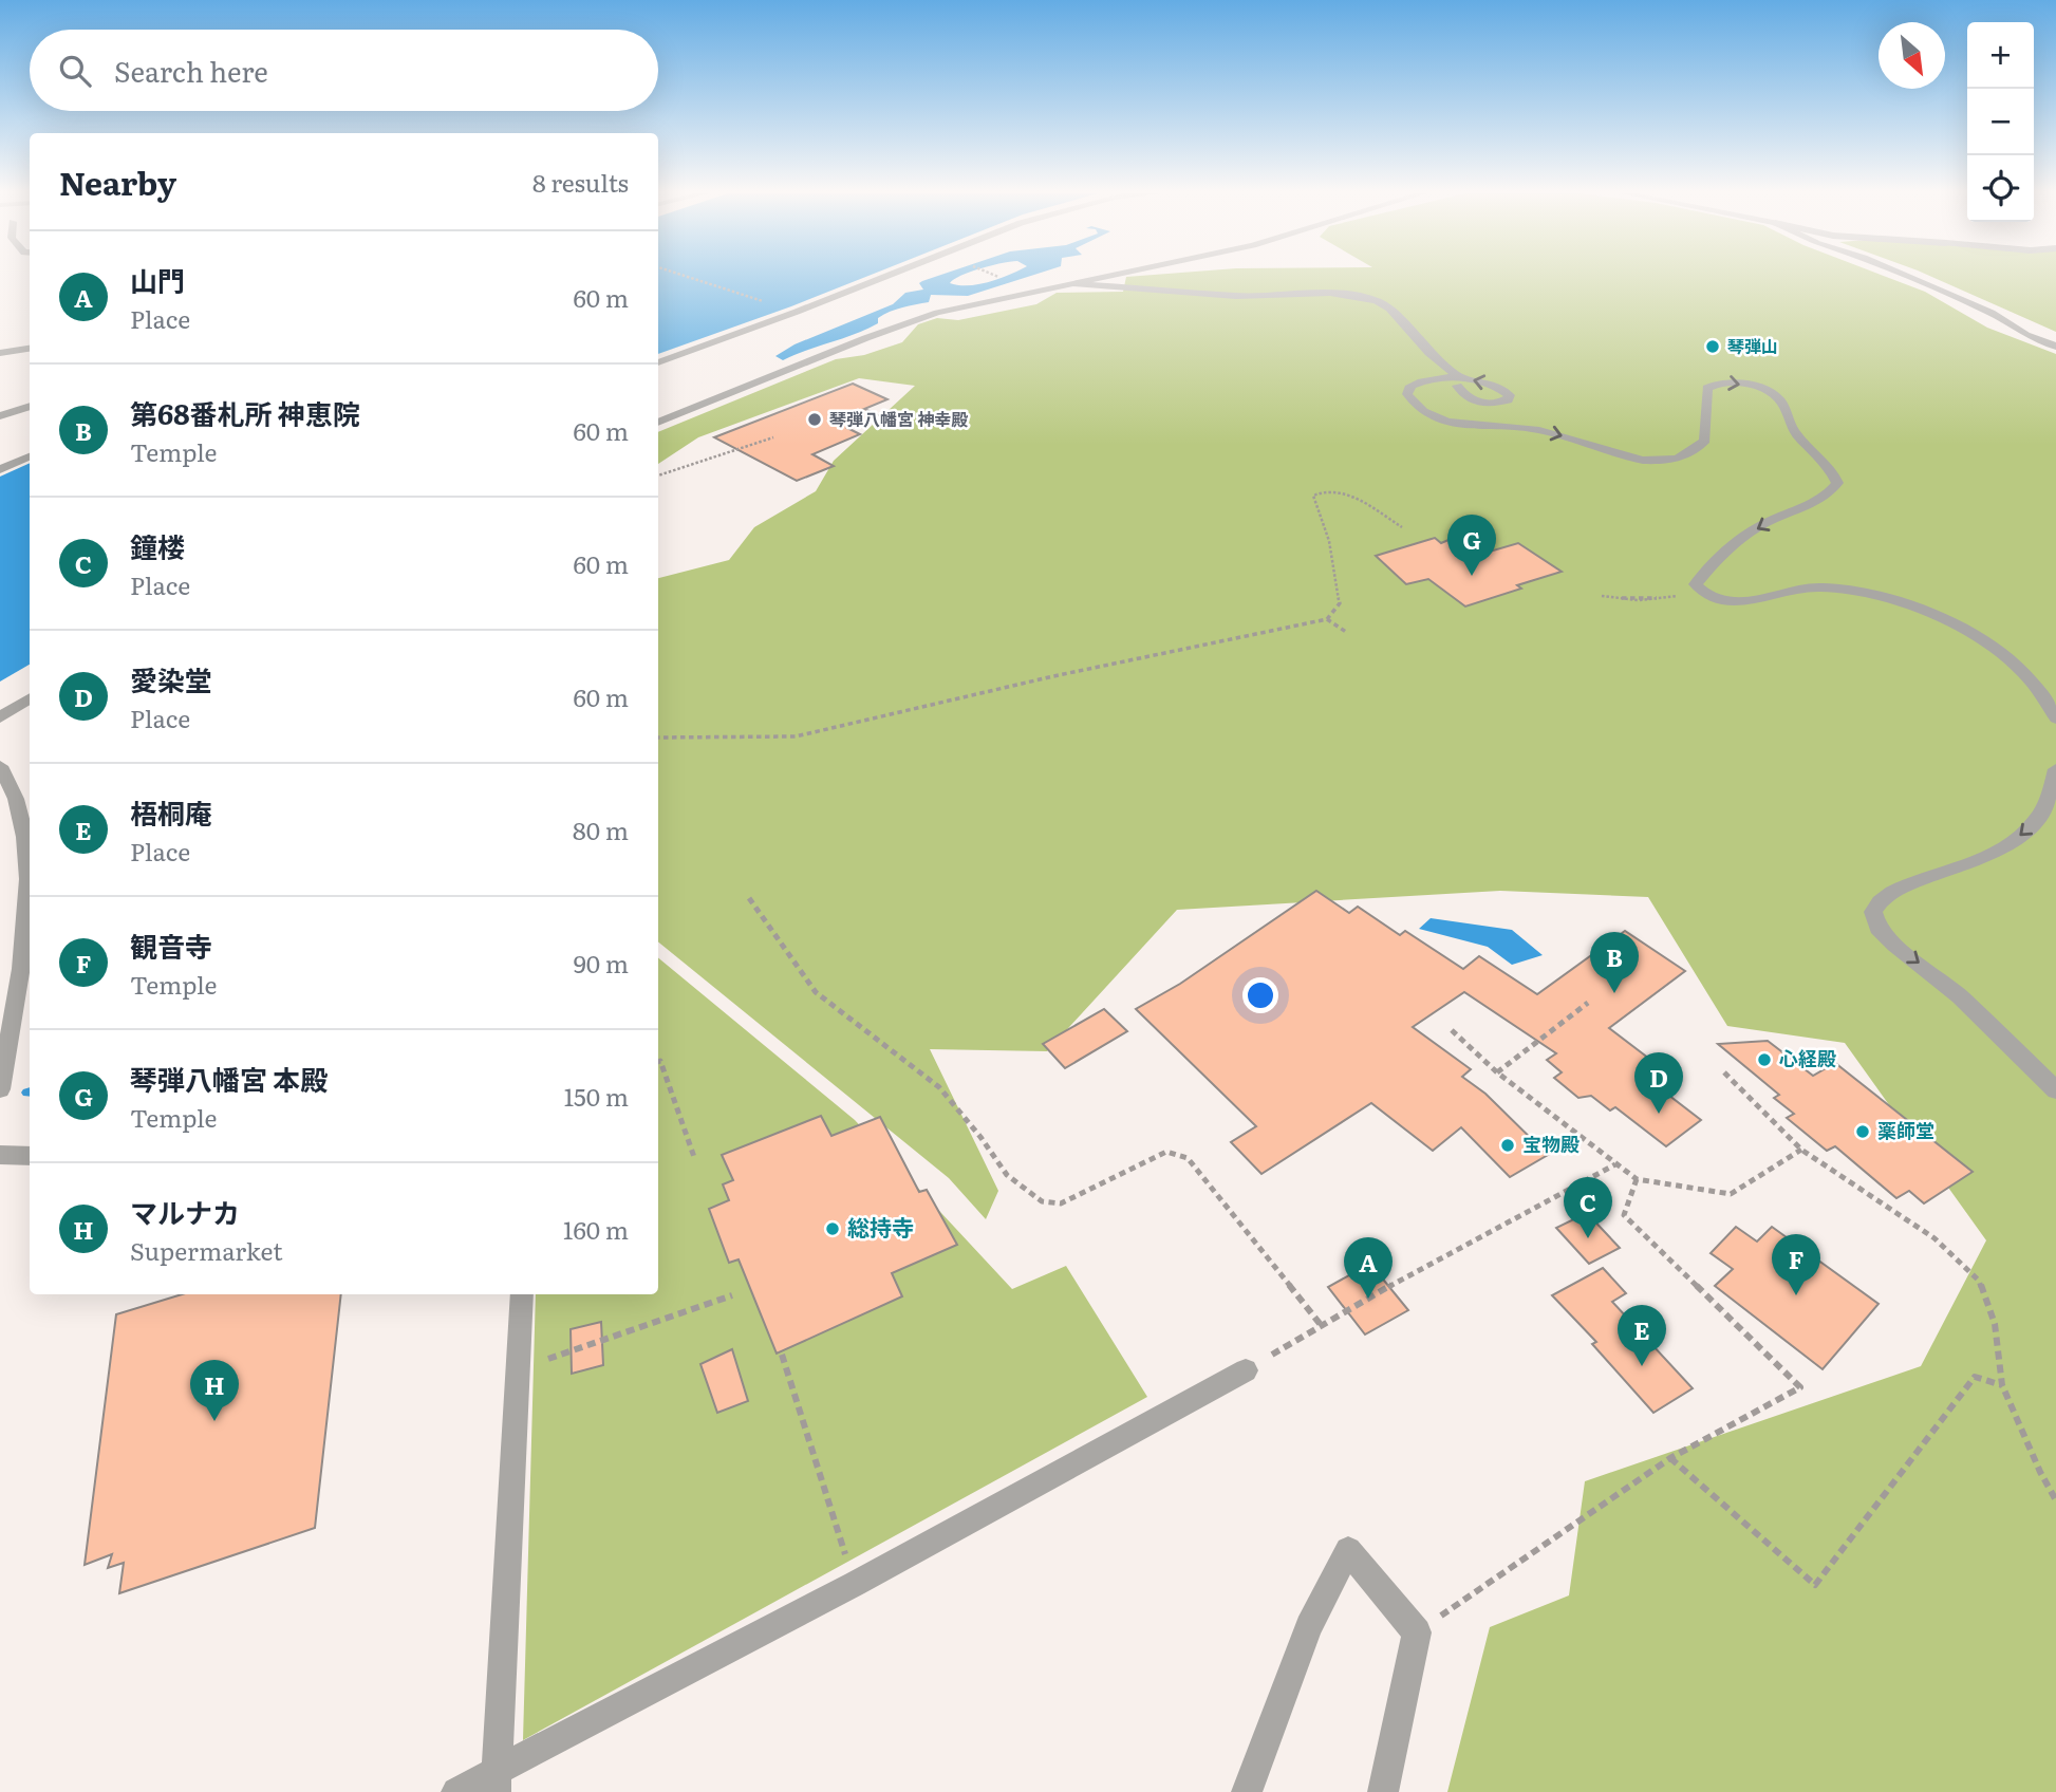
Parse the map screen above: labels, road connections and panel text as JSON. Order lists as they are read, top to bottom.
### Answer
{
  "places": [
    "琴弾山",
    "琴弾八幡宮 神幸殿",
    "心経殿",
    "薬師堂",
    "宝物殿",
    "総持寺"
  ],
  "north": "bottom right",
  "page": {
    "map_buttons": ["+", "−"],
    "search": "Search here",
    "heading": ["Nearby", "8 results"],
    "list": [
      {
        "mark": "A",
        "name": "山門",
        "note": "Place",
        "value": "60 m"
      },
      {
        "mark": "B",
        "name": "第68番札所 神恵院",
        "note": "Temple",
        "value": "60 m"
      },
      {
        "mark": "C",
        "name": "鐘楼",
        "note": "Place",
        "value": "60 m"
      },
      {
        "mark": "D",
        "name": "愛染堂",
        "note": "Place",
        "value": "60 m"
      },
      {
        "mark": "E",
        "name": "梧桐庵",
        "note": "Place",
        "value": "80 m"
      },
      {
        "mark": "F",
        "name": "観音寺",
        "note": "Temple",
        "value": "90 m"
      },
      {
        "mark": "G",
        "name": "琴弾八幡宮 本殿",
        "note": "Temple",
        "value": "150 m"
      },
      {
        "mark": "H",
        "name": "マルナカ",
        "note": "Supermarket",
        "value": "160 m"
      }
    ],
    "pins": [
      "G",
      "B",
      "D",
      "C",
      "F",
      "A",
      "E",
      "H"
    ]
  }
}
